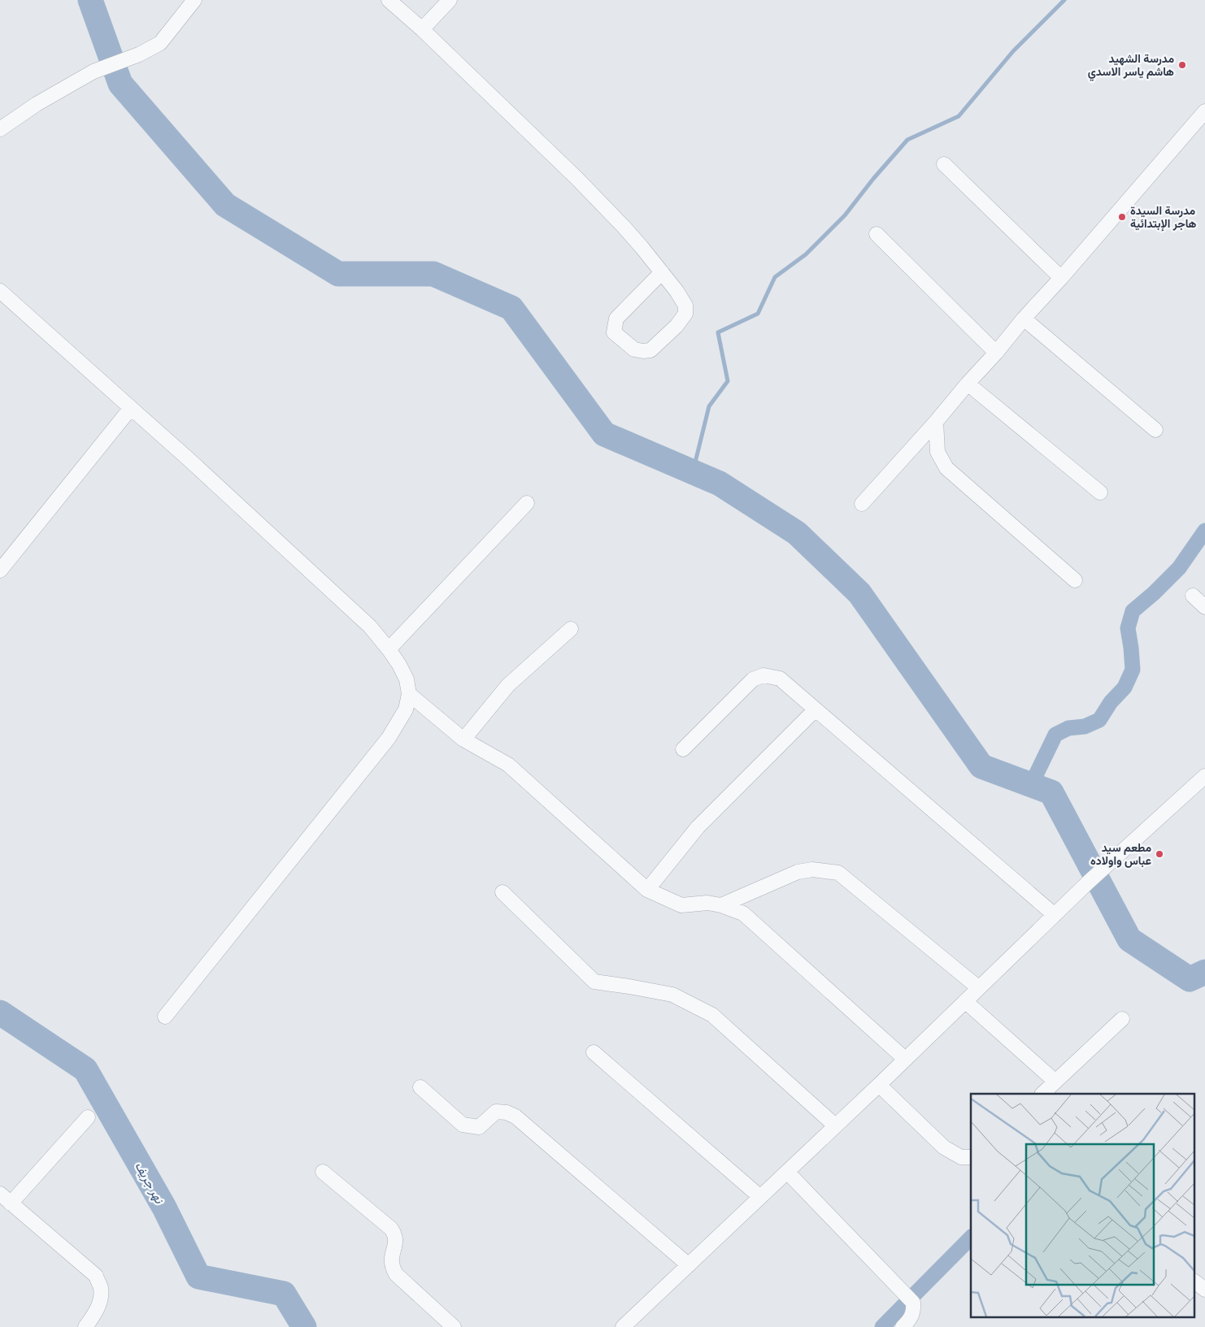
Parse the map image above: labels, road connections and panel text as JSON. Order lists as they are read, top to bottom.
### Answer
{
  "water": ["نهر جريف"],
  "places": ["مدرسة الشهيد هاشم ياسر الاسدي", "مدرسة السيدة هاجر الإبتدائية", "مطعم سيد عباس واولاده"]
}
